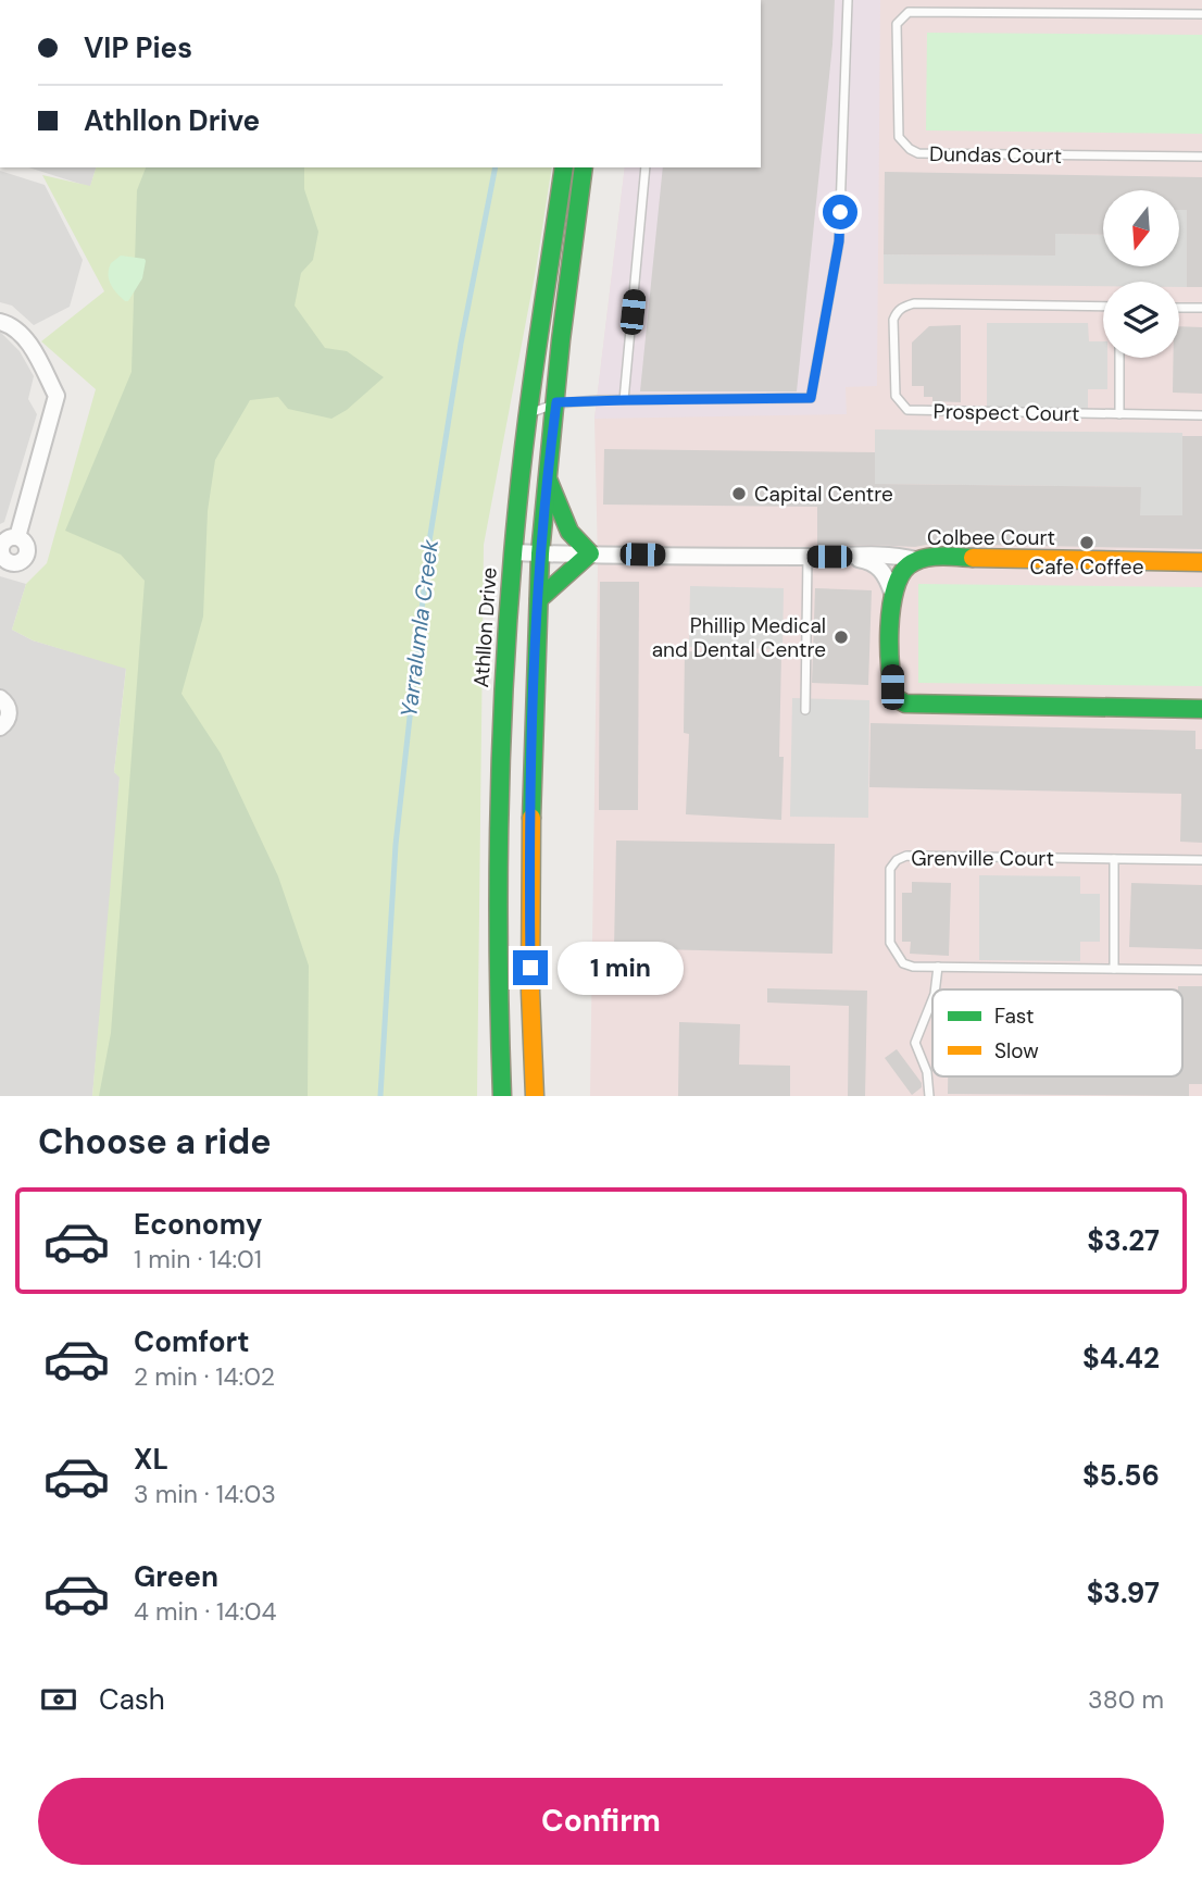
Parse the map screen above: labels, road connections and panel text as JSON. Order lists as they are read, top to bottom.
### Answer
{
  "streets": {
    "main road": ["Colbee Court", "Athllon Drive"],
    "lane": ["Dundas Court", "Prospect Court", "Grenville Court"]
  },
  "water": ["Yarralumla Creek"],
  "places": ["Capital Centre", "Cafe Coffee", "Phillip Medical and Dental Centre"],
  "legend": ["Fast", "Slow"],
  "north": "bottom",
  "page": {
    "banner": ["VIP Pies", "Athllon Drive"],
    "bubble": "1 min",
    "heading": "Choose a ride",
    "list": [
      {
        "name": "Economy",
        "note": "1 min · 14:01",
        "value": "$3.27"
      },
      {
        "name": "Comfort",
        "note": "2 min · 14:02",
        "value": "$4.42"
      },
      {
        "name": "XL",
        "note": "3 min · 14:03",
        "value": "$5.56"
      },
      {
        "name": "Green",
        "note": "4 min · 14:04",
        "value": "$3.97"
      }
    ],
    "pay": ["Cash", "380 m"],
    "buttons": "Confirm"
  }
}
